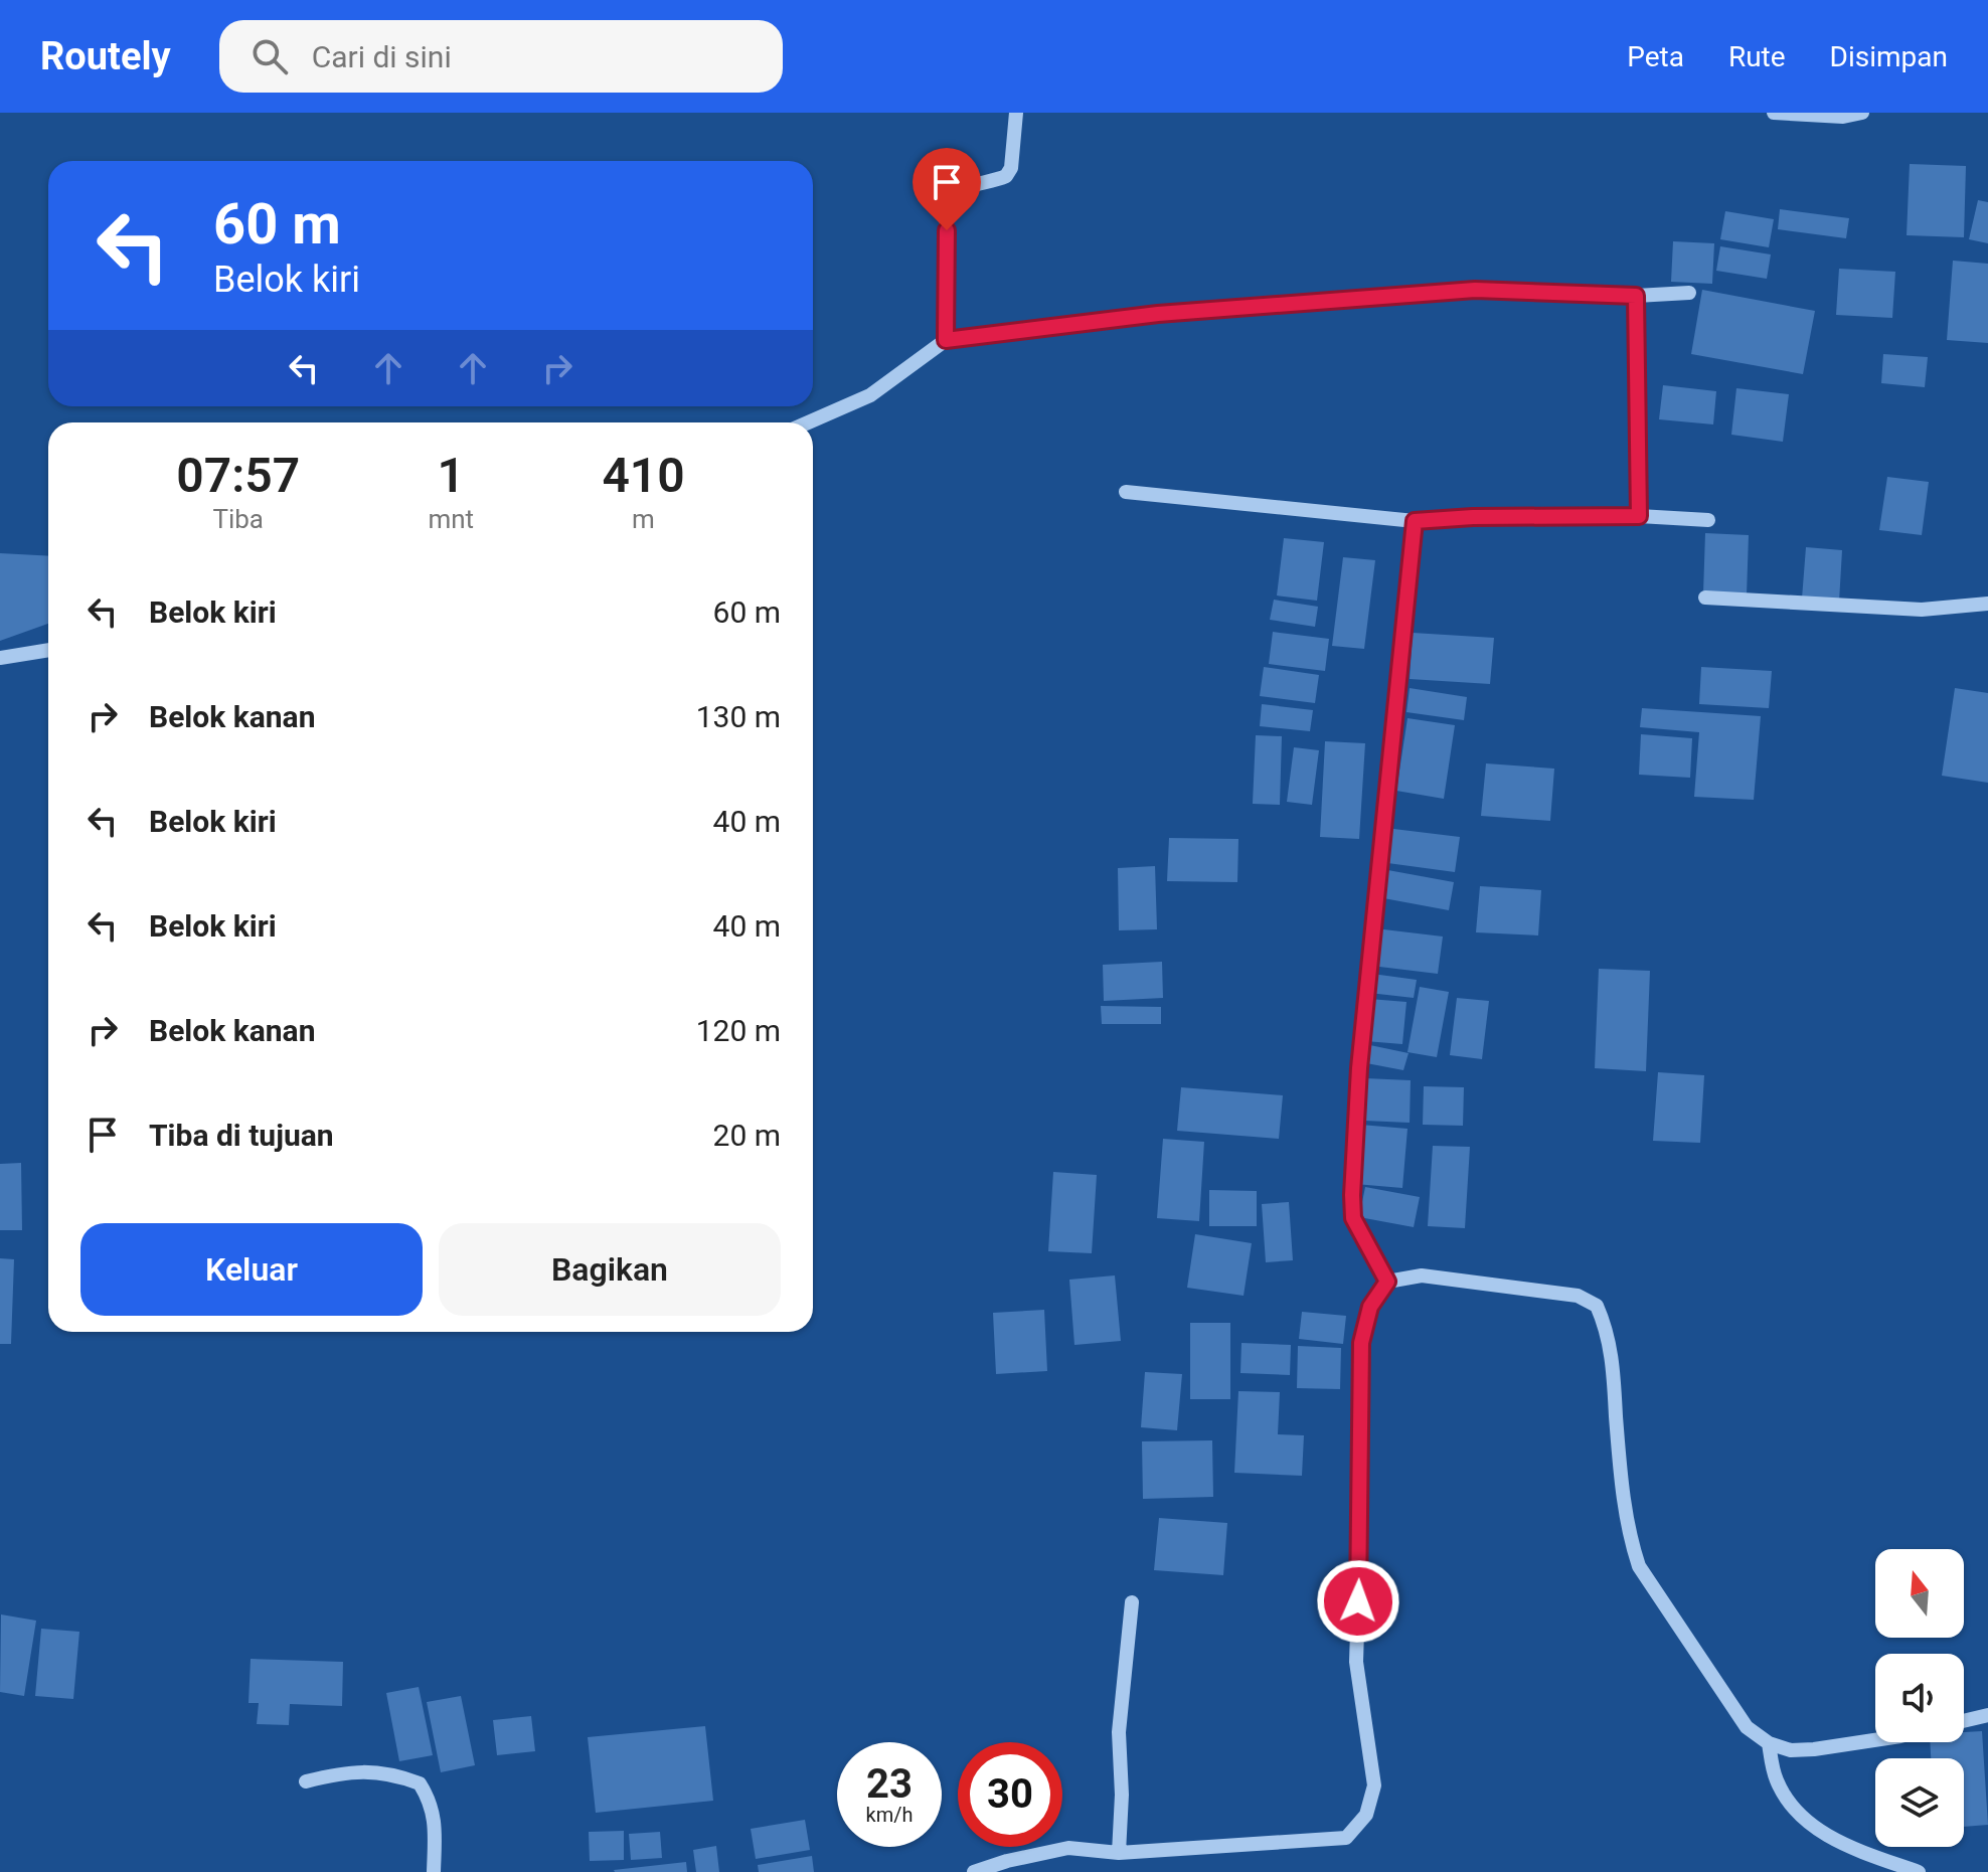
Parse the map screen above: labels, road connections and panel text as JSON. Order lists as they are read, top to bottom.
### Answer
{
  "north": "top",
  "page": {
    "header": "Routely",
    "search": "Cari di sini",
    "nav": ["Peta", "Rute", "Disimpan"],
    "turn": ["60 m", "Belok kiri"],
    "eta": [
      "07:57",
      "Tiba",
      "1",
      "mnt",
      "410",
      "m"
    ],
    "list": [
      {
        "name": "Belok kiri",
        "value": "60 m"
      },
      {
        "name": "Belok kanan",
        "value": "130 m"
      },
      {
        "name": "Belok kiri",
        "value": "40 m"
      },
      {
        "name": "Belok kiri",
        "value": "40 m"
      },
      {
        "name": "Belok kanan",
        "value": "120 m"
      },
      {
        "name": "Tiba di tujuan",
        "value": "20 m"
      }
    ],
    "buttons": ["Keluar", "Bagikan"],
    "speed": "23 km/h",
    "limit": "30"
  }
}
